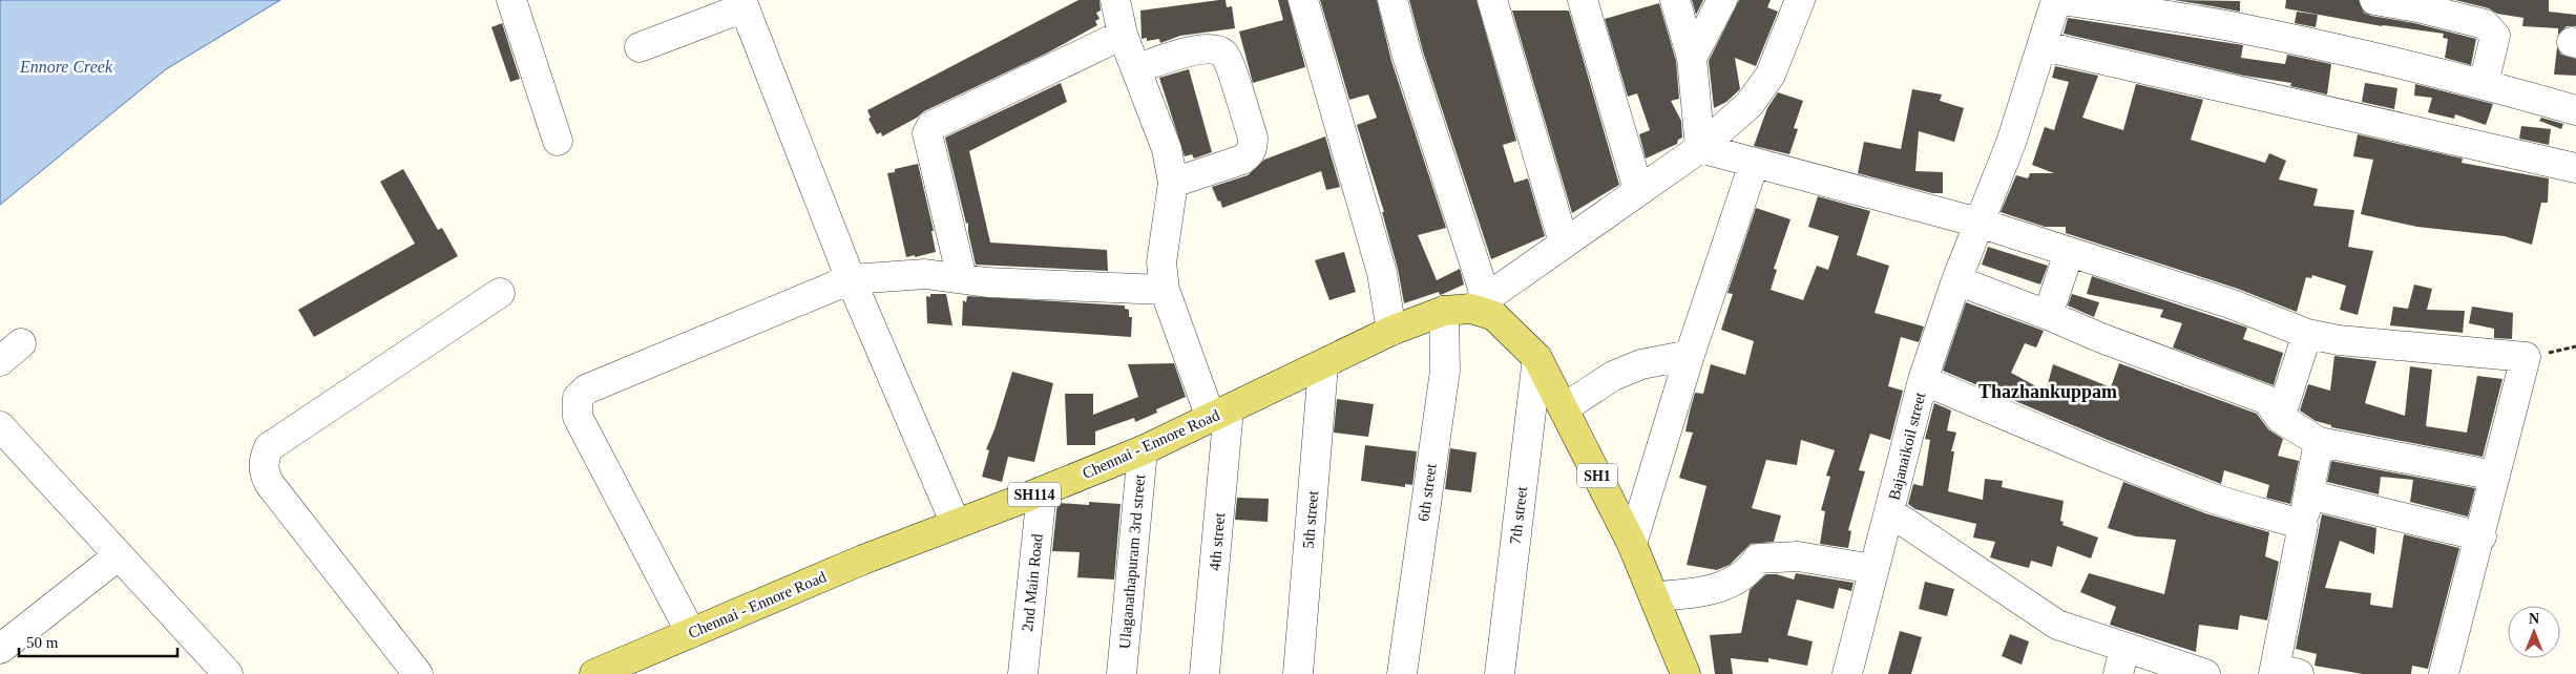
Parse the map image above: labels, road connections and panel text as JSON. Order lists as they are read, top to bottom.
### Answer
{
  "streets": {
    "main road": ["Chennai - Ennore Road", "SH1", "SH114"],
    "street": [
      "Bajanaikoil street",
      "6th street",
      "7th street",
      "5th street",
      "4th street",
      "Ulaganathapuram 3rd street",
      "2nd Main Road"
    ]
  },
  "crossings": [
    ["Chennai - Ennore Road", "SH1"],
    ["Chennai - Ennore Road", "6th street"],
    ["Chennai - Ennore Road", "5th street"],
    ["Chennai - Ennore Road", "4th street"],
    ["Chennai - Ennore Road", "Ulaganathapuram 3rd street"],
    ["Chennai - Ennore Road", "2nd Main Road"],
    ["SH1", "6th street"],
    ["SH1", "7th street"]
  ],
  "districts": ["Thazhankuppam"],
  "water": ["Ennore Creek"],
  "scale_bar": "50 m",
  "north": "top"
}
